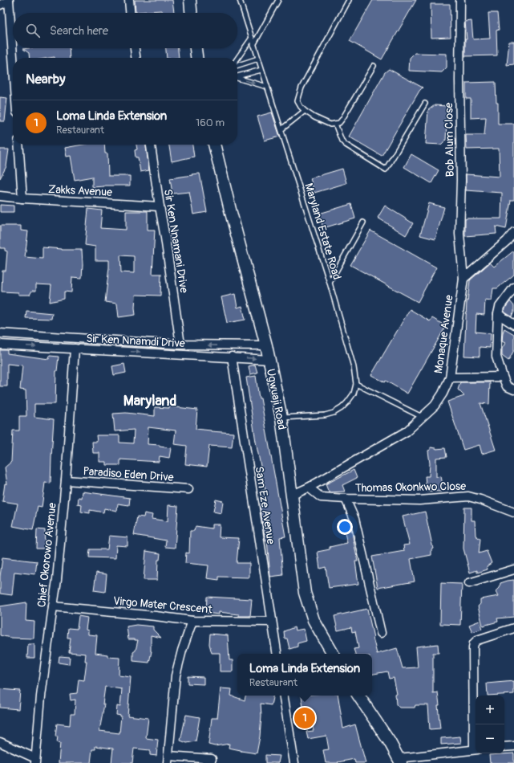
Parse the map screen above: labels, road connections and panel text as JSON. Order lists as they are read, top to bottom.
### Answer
{
  "streets": {
    "main road": ["Ugwuaji Road"],
    "street": [
      "Bob Alum Close",
      "Zakks Avenue",
      "Sir Ken Nnamani Drive",
      "Monaque Avenue",
      "Sir Ken Nnamdi Drive",
      "Paradiso Eden Drive",
      "Thomas Okonkwo Close",
      "Sam Eze Avenue",
      "Chief Okorowo Avenue",
      "Virgo Mater Crescent"
    ],
    "lane": ["Maryland Estate Road"]
  },
  "crossings": [
    ["Bob Alum Close", "Monaque Avenue"],
    ["Zakks Avenue", "Sir Ken Nnamani Drive"],
    ["Sir Ken Nnamani Drive", "Sir Ken Nnamdi Drive"],
    ["Monaque Avenue", "Ugwuaji Road"],
    ["Monaque Avenue", "Thomas Okonkwo Close"],
    ["Sir Ken Nnamdi Drive", "Ugwuaji Road"],
    ["Sir Ken Nnamdi Drive", "Sam Eze Avenue"],
    ["Sir Ken Nnamdi Drive", "Chief Okorowo Avenue"],
    ["Paradiso Eden Drive", "Chief Okorowo Avenue"],
    ["Sam Eze Avenue", "Virgo Mater Crescent"],
    ["Chief Okorowo Avenue", "Virgo Mater Crescent"]
  ],
  "districts": ["Maryland"],
  "page": {
    "search": "Search here",
    "heading": "Nearby",
    "list": [
      {
        "mark": "1",
        "name": "Loma Linda Extension",
        "note": "Restaurant",
        "value": "160 m"
      }
    ],
    "popup": ["Loma Linda Extension", "Restaurant"],
    "map_buttons": ["+", "−"],
    "pins": "1"
  }
}
